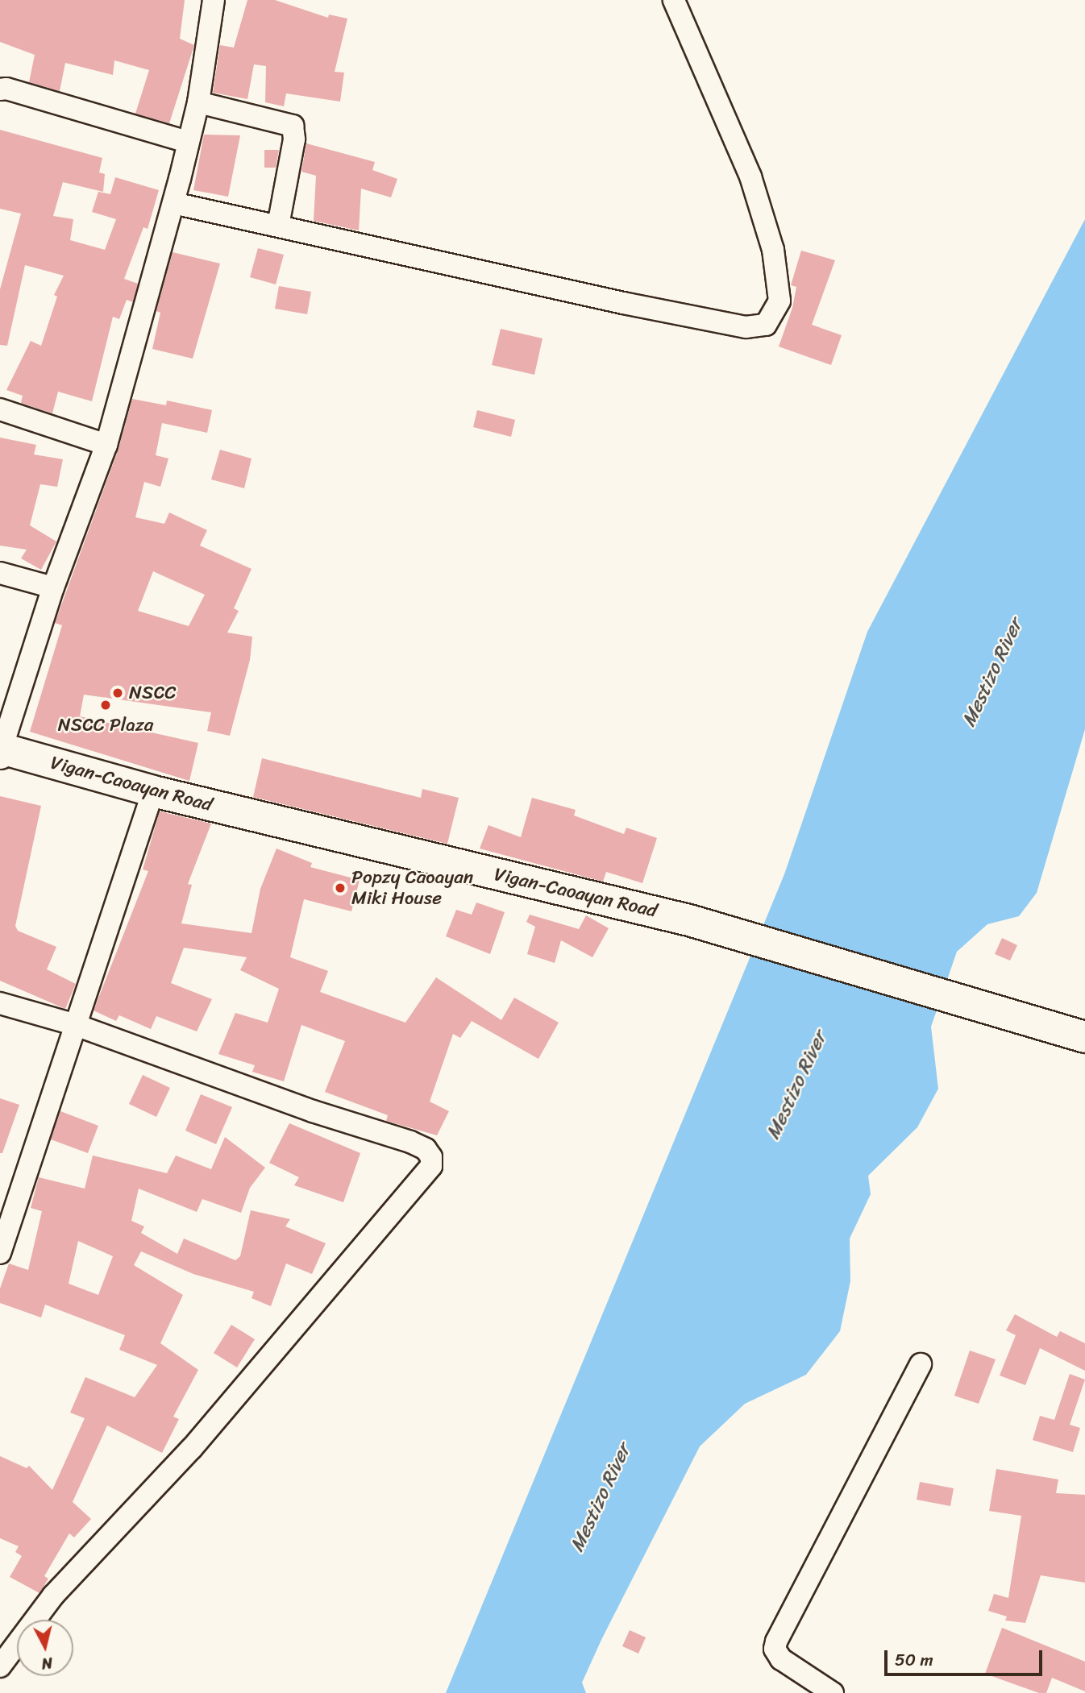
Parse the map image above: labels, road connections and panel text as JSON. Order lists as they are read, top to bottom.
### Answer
{
  "streets": {
    "main road": ["Vigan-Caoayan Road"]
  },
  "water": ["Mestizo River"],
  "places": ["NSCC", "NSCC Plaza", "Popzy Caoayan Miki House"],
  "scale_bar": "50 m",
  "north": "bottom"
}
